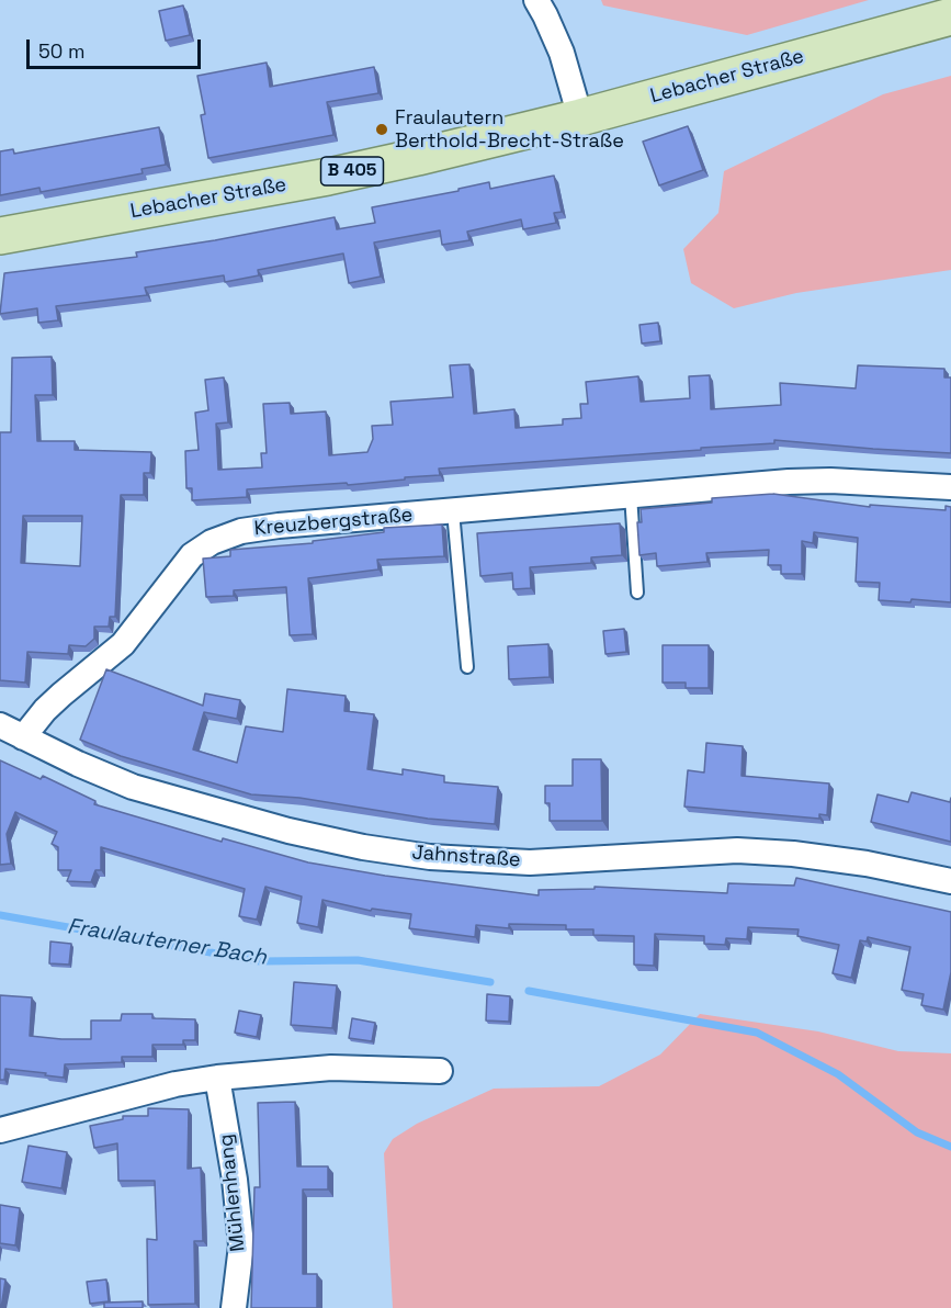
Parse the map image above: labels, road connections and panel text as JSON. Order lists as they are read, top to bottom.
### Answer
{
  "streets": {
    "main road": ["Lebacher Straße", "B 405"],
    "street": ["Kreuzbergstraße", "Jahnstraße", "Mühlenhang"]
  },
  "crossings": [
    ["Kreuzbergstraße", "Jahnstraße"]
  ],
  "water": ["Fraulauterner Bach"],
  "places": ["Fraulautern Berthold-Brecht-Straße"],
  "scale_bar": "50 m"
}
